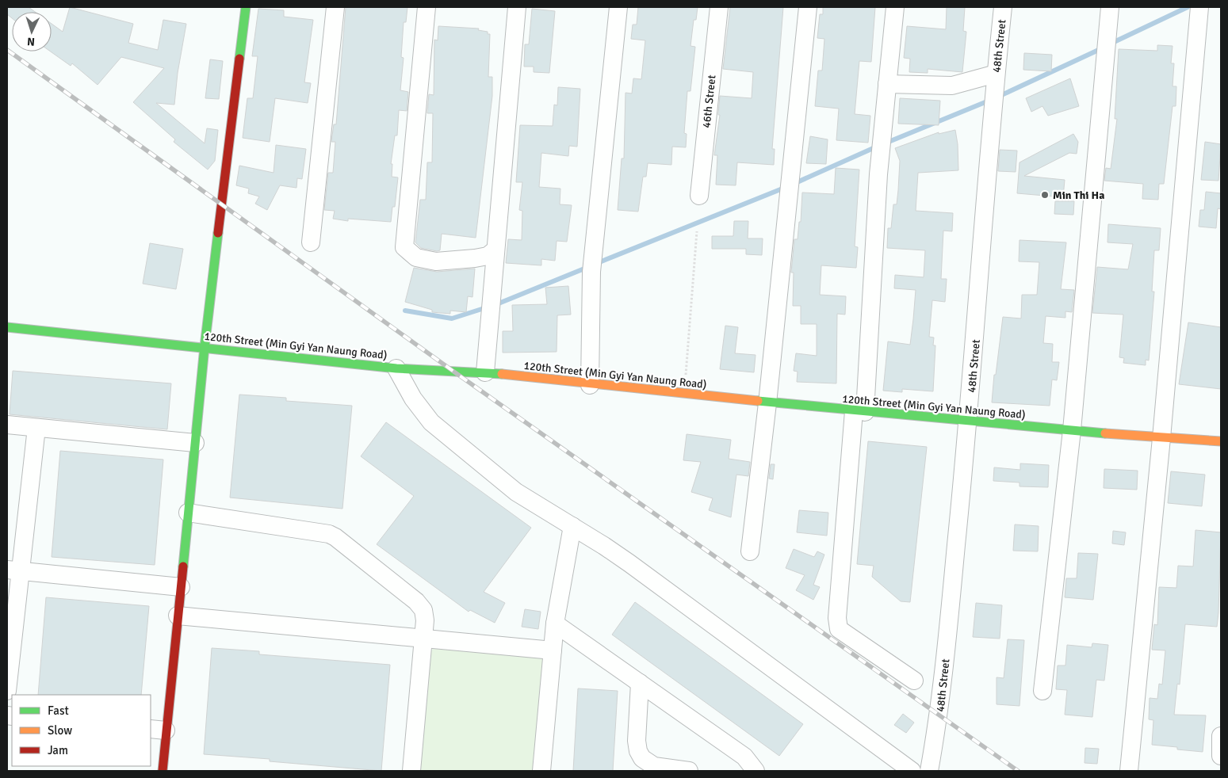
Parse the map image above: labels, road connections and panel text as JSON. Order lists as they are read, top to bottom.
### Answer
{
  "streets": {
    "street": ["48th Street", "46th Street", "120th Street (Min Gyi Yan Naung Road)"]
  },
  "crossings": [
    ["48th Street", "120th Street (Min Gyi Yan Naung Road)"]
  ],
  "places": ["Min Thi Ha"],
  "legend": ["Fast", "Slow", "Jam"],
  "north": "bottom"
}
